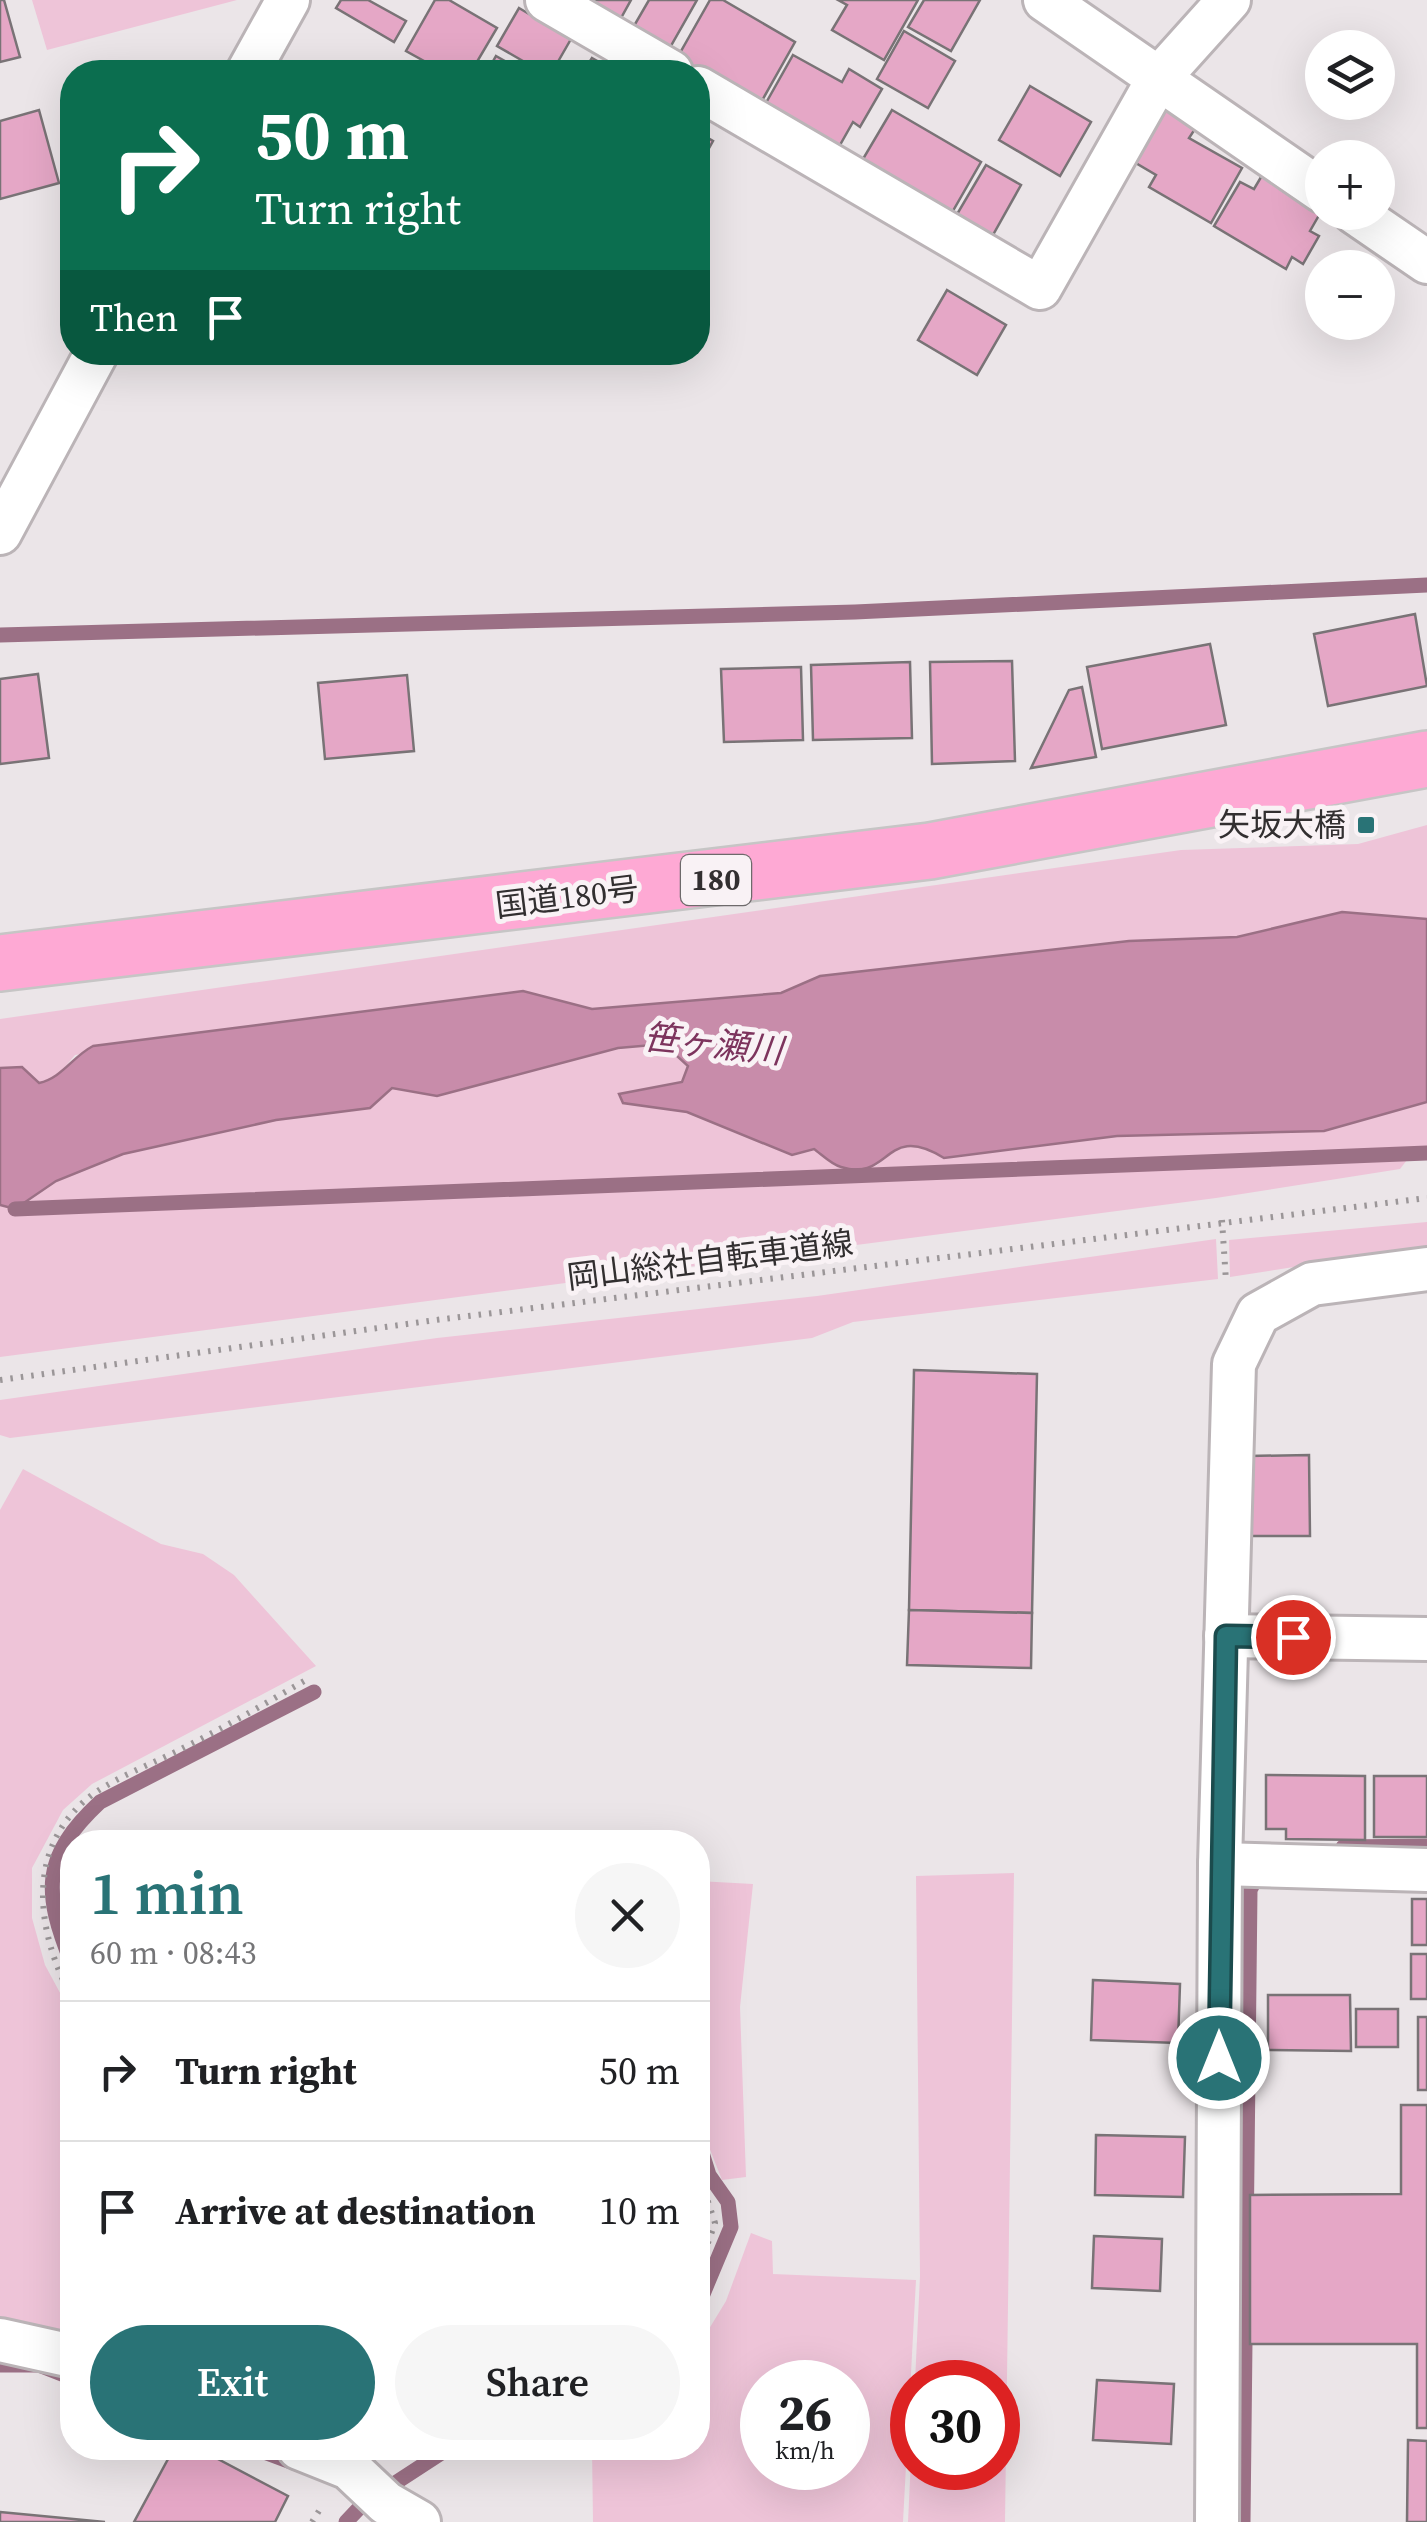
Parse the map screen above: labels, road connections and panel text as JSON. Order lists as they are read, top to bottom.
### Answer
{
  "streets": {
    "highway": ["180", "国道180号"],
    "path": ["岡山総社自転車道線"]
  },
  "water": ["笹ヶ瀬川"],
  "places": {
    "transit": ["矢坂大橋"]
  },
  "page": {
    "map_buttons": ["+", "−"],
    "turn": ["50 m", "Turn right"],
    "then": "Then",
    "heading": ["1 min", "60 m · 08:43"],
    "list": [
      {
        "name": "Turn right",
        "value": "50 m"
      },
      {
        "name": "Arrive at destination",
        "value": "10 m"
      }
    ],
    "buttons": ["Exit", "Share"],
    "speed": "26 km/h",
    "limit": "30"
  }
}
